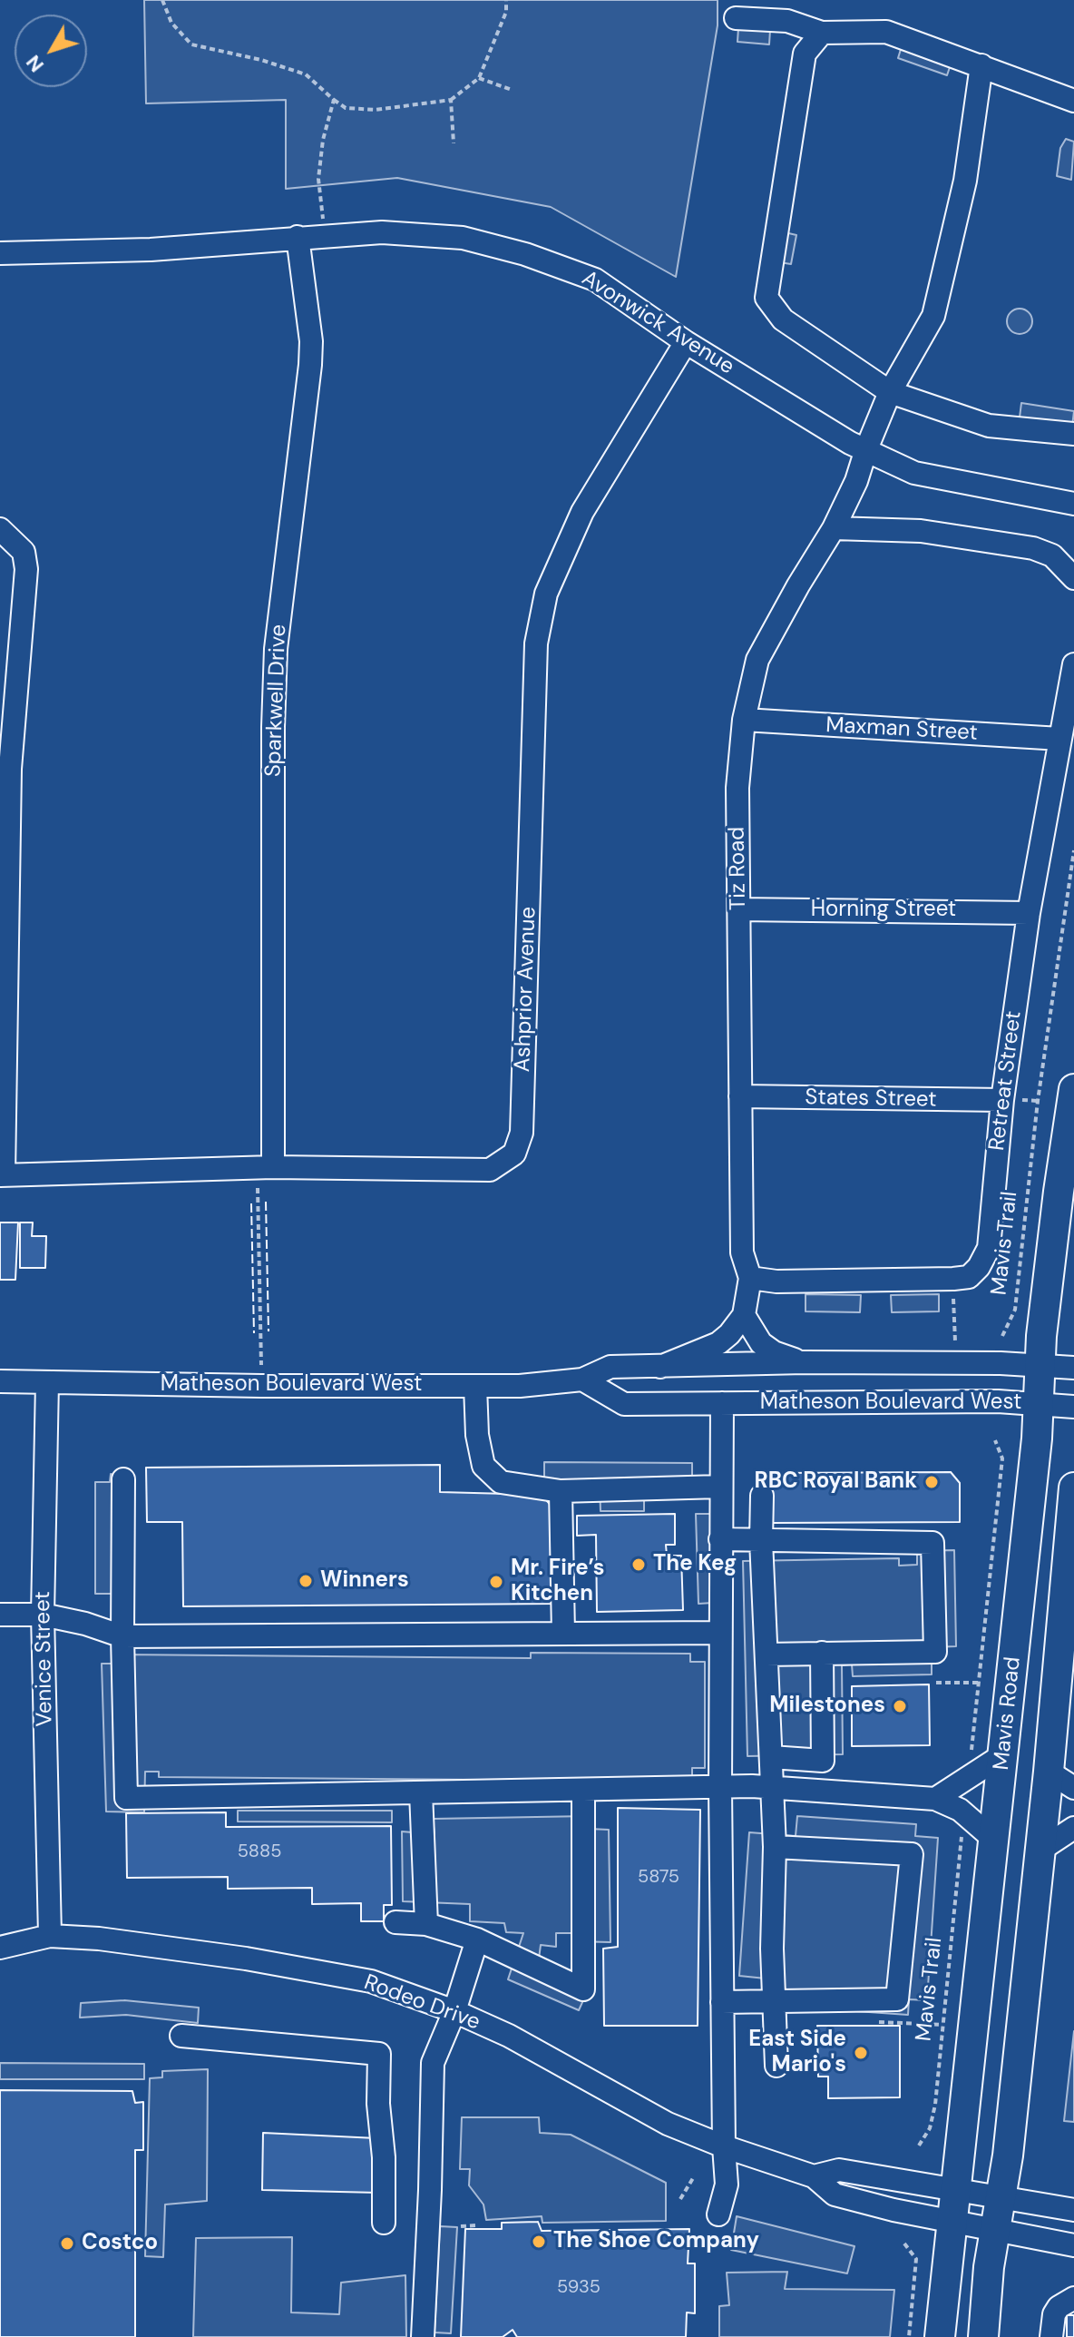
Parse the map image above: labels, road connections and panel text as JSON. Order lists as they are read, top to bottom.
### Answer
{
  "streets": {
    "main road": ["Mavis Road"],
    "street": [
      "Avonwick Avenue",
      "Sparkwell Drive",
      "Maxman Street",
      "Tiz Road",
      "Horning Street",
      "Ashprior Avenue",
      "Retreat Street",
      "States Street",
      "Matheson Boulevard West",
      "Venice Street",
      "Rodeo Drive"
    ],
    "path": ["Mavis Trail"]
  },
  "crossings": [
    ["Avonwick Avenue", "Sparkwell Drive"],
    ["Avonwick Avenue", "Tiz Road"],
    ["Avonwick Avenue", "Ashprior Avenue"],
    ["Sparkwell Drive", "Ashprior Avenue"],
    ["Maxman Street", "Tiz Road"],
    ["Maxman Street", "Retreat Street"],
    ["Tiz Road", "Horning Street"],
    ["Tiz Road", "Retreat Street"],
    ["Tiz Road", "States Street"],
    ["Horning Street", "Retreat Street"],
    ["Retreat Street", "States Street"],
    ["Matheson Boulevard West", "Venice Street"],
    ["Matheson Boulevard West", "Mavis Road"],
    ["Venice Street", "Rodeo Drive"],
    ["Mavis Road", "Rodeo Drive"]
  ],
  "places": [
    "RBC Royal Bank",
    "The Keg",
    "Winners",
    "Mr. Fire’s Kitchen",
    "Milestones",
    "East Side Mario's",
    "The Shoe Company",
    "Costco"
  ],
  "house_numbers": ["5885", "5875", "5935"],
  "north": "bottom left"
}
